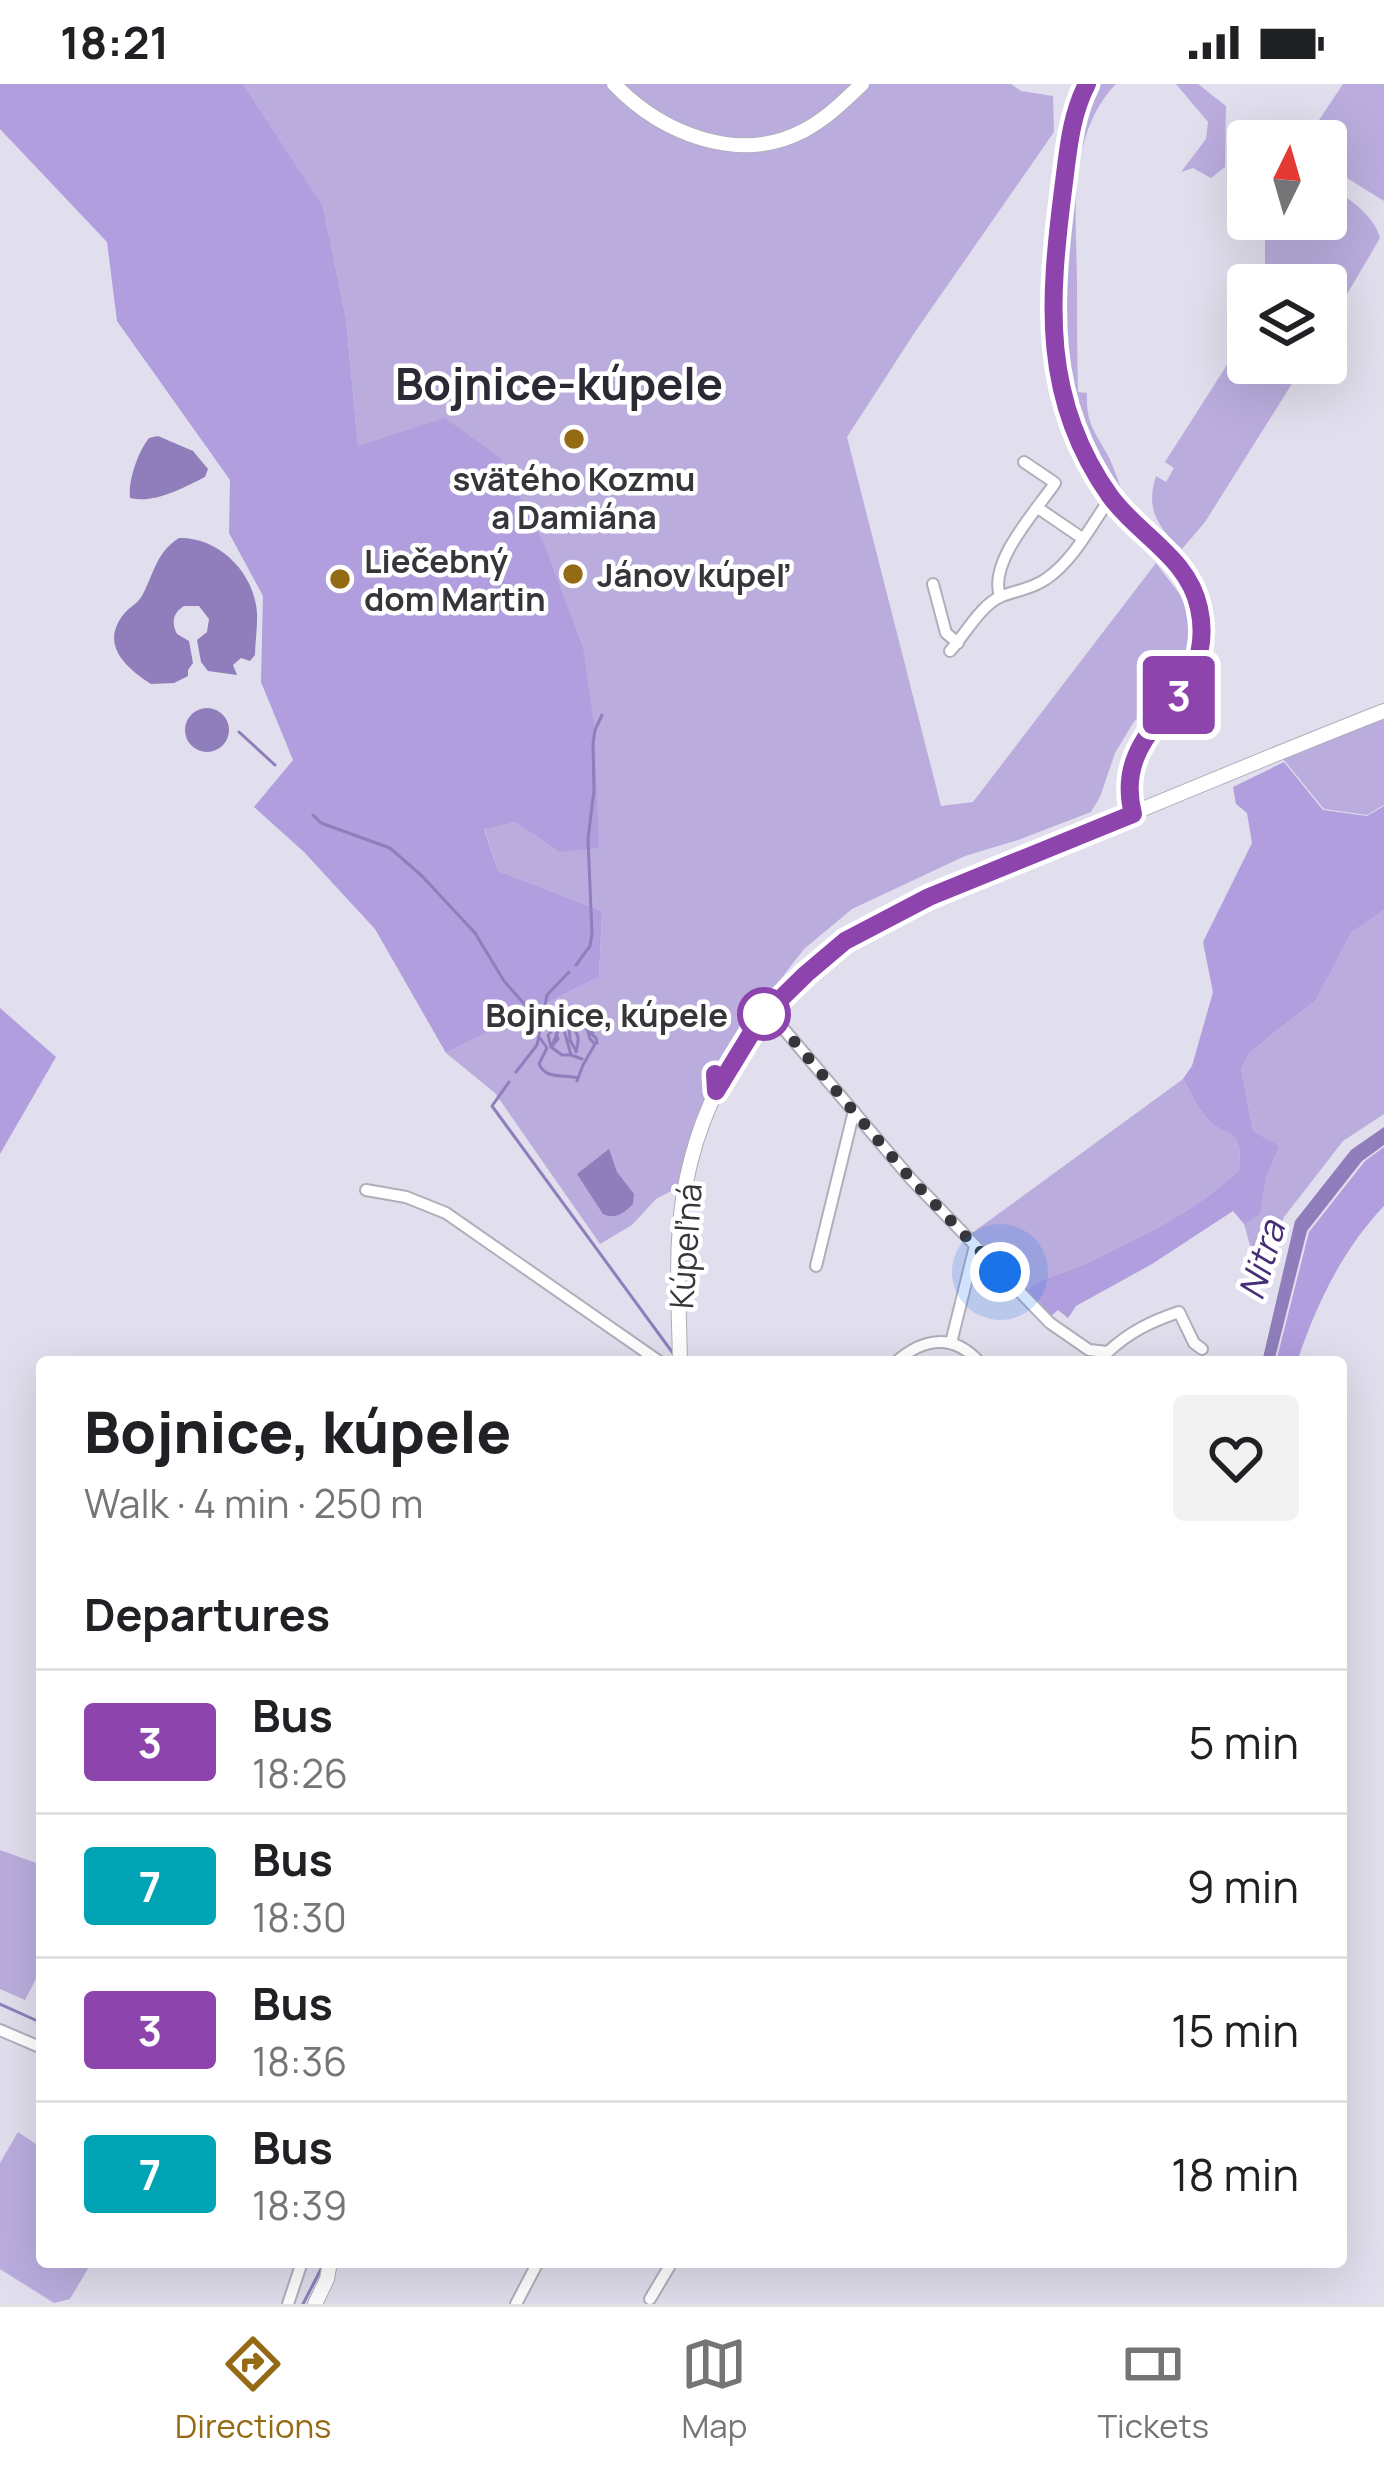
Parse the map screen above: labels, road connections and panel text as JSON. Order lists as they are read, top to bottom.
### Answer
{
  "streets": {
    "street": ["Kúpeľná"]
  },
  "districts": ["Bojnice-kúpele"],
  "water": ["Nitra"],
  "places": [
    "svätého Kozmu a Damiána",
    "Jánov kúpeľ",
    "Liečebný dom Martin",
    "Bojnice, kúpele"
  ],
  "lines": ["bus line 3"],
  "north": "top",
  "page": {
    "status": "18:21",
    "on_map": "3",
    "heading": [
      ["Bojnice, kúpele", "Walk · 4 min · 250 m"],
      "Departures"
    ],
    "list": [
      {
        "mark": "3",
        "name": "Bus",
        "note": "18:26",
        "value": "5 min"
      },
      {
        "mark": "7",
        "name": "Bus",
        "note": "18:30",
        "value": "9 min"
      },
      {
        "mark": "3",
        "name": "Bus",
        "note": "18:36",
        "value": "15 min"
      },
      {
        "mark": "7",
        "name": "Bus",
        "note": "18:39",
        "value": "18 min"
      }
    ],
    "tabs": ["Directions", "Map", "Tickets"]
  }
}
